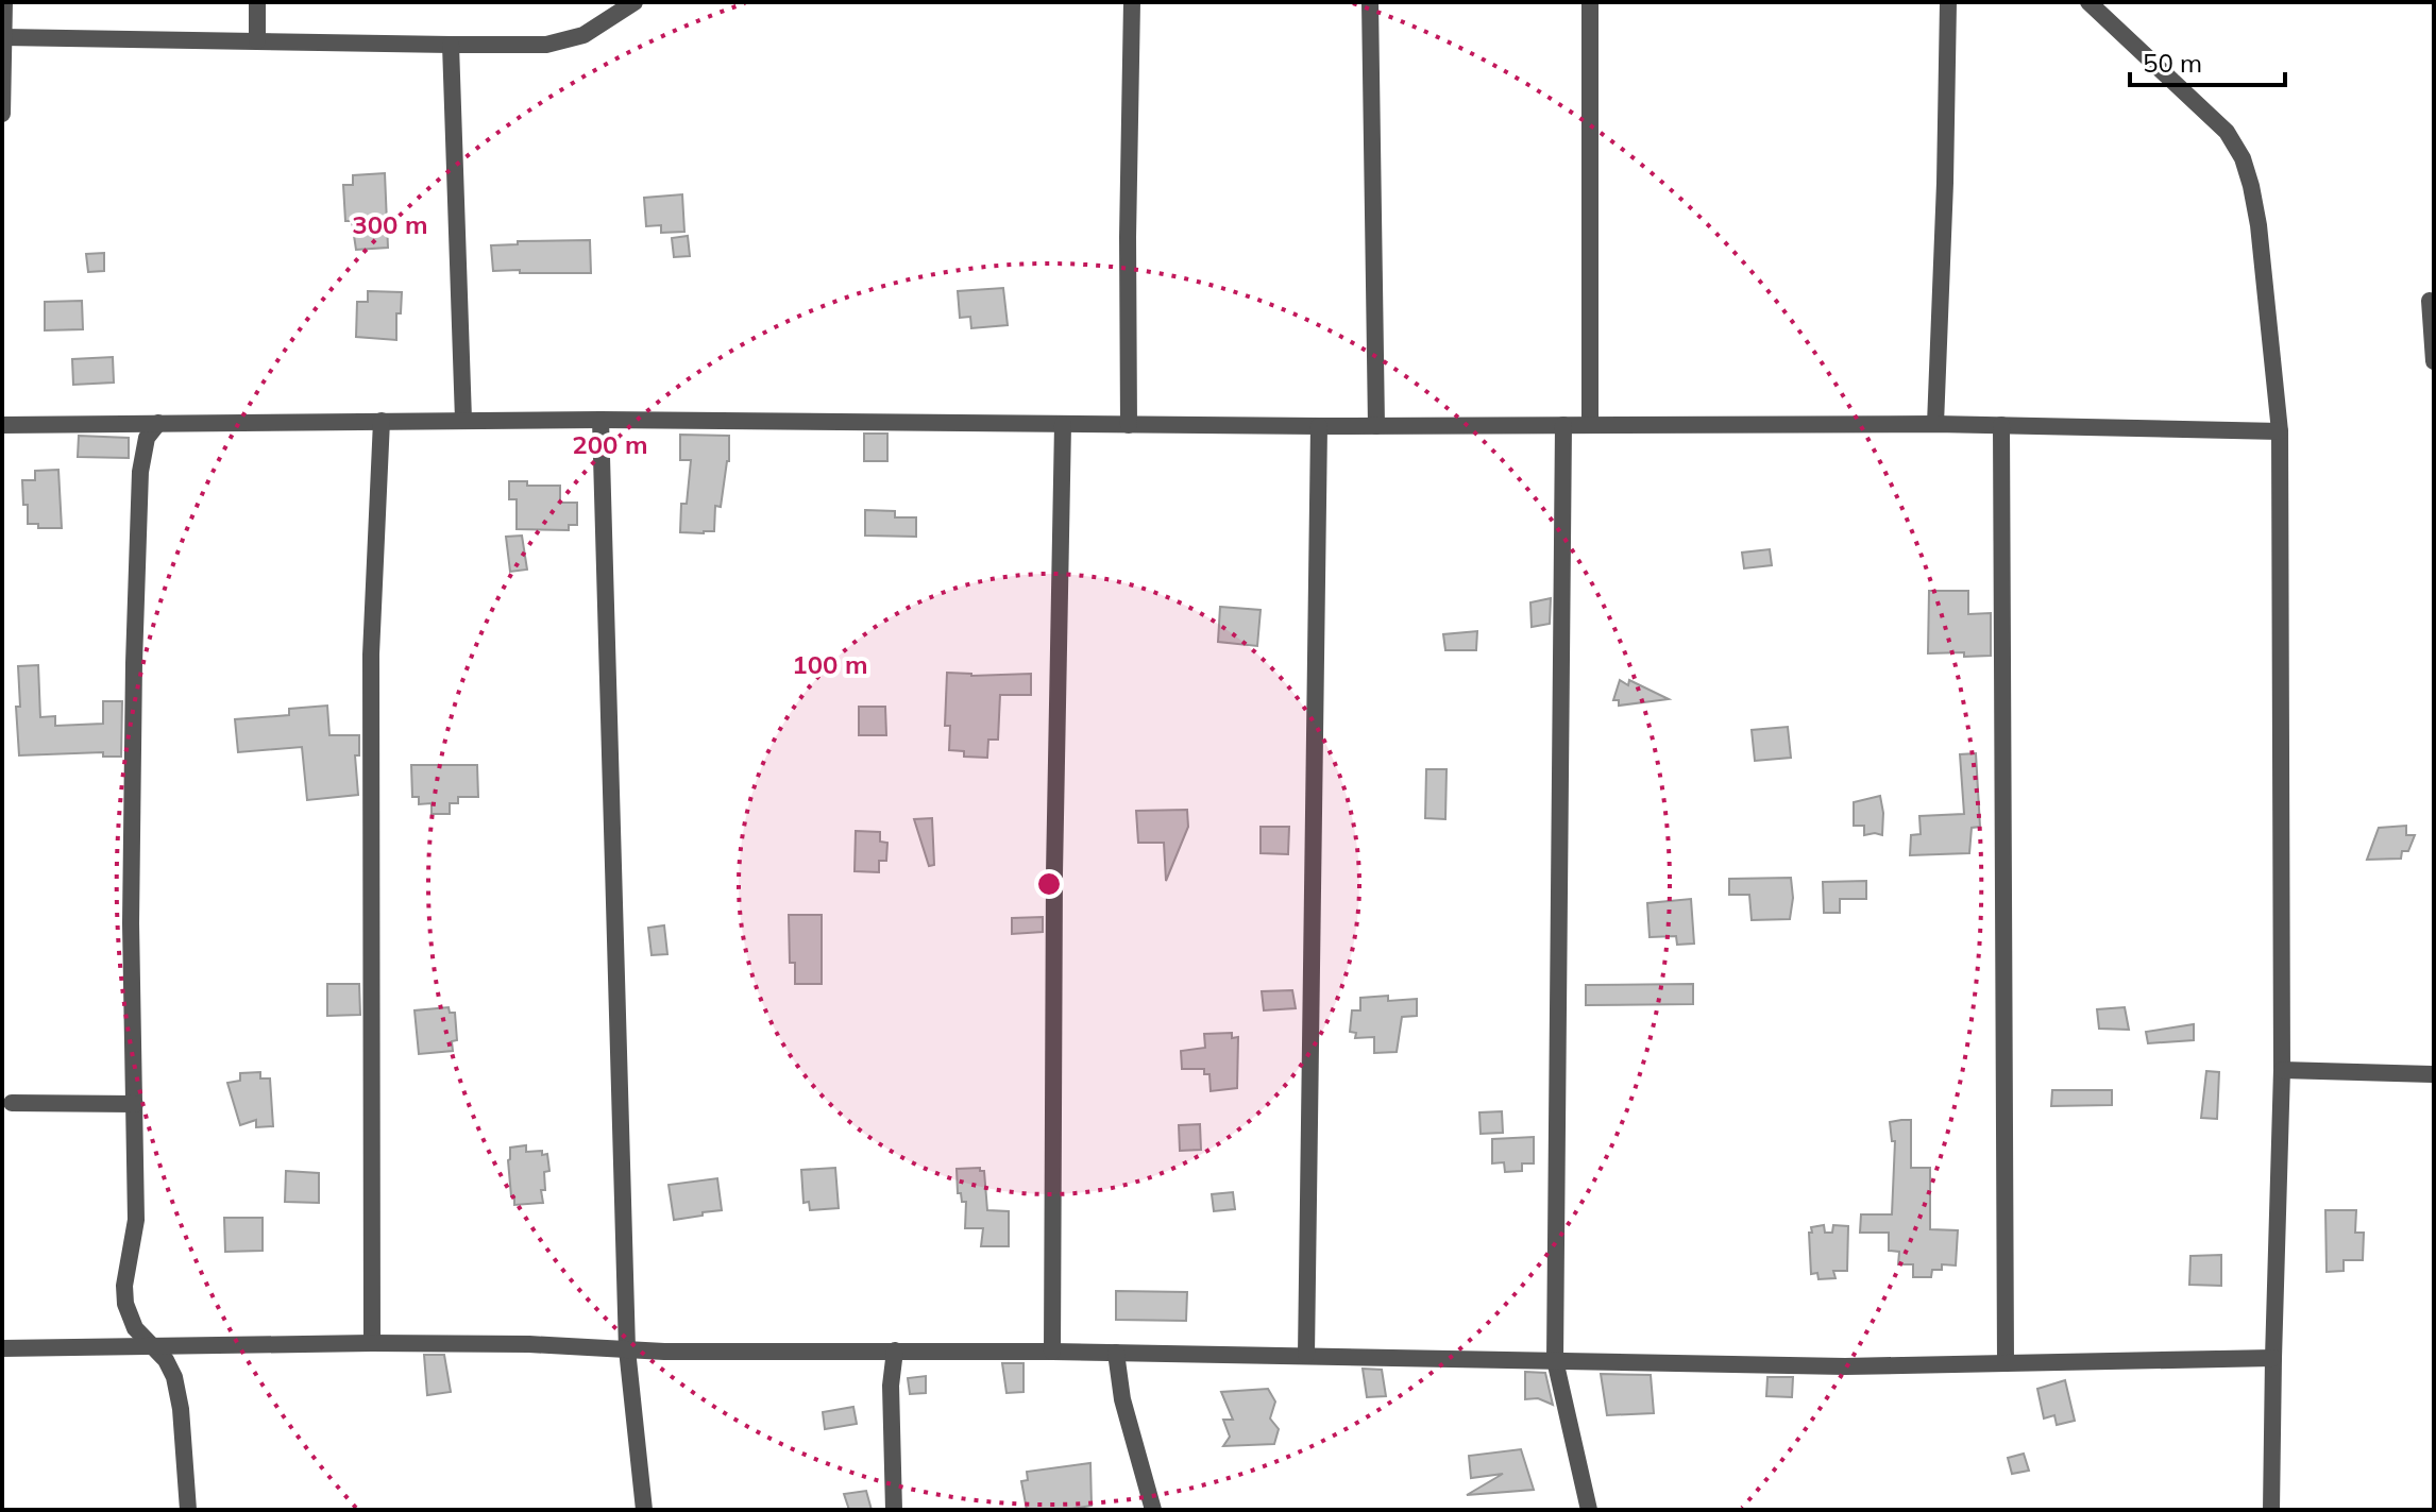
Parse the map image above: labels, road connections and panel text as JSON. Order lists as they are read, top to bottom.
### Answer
{
  "scale_bar": "50 m",
  "rings": ["300 m", "200 m", "100 m"]
}
